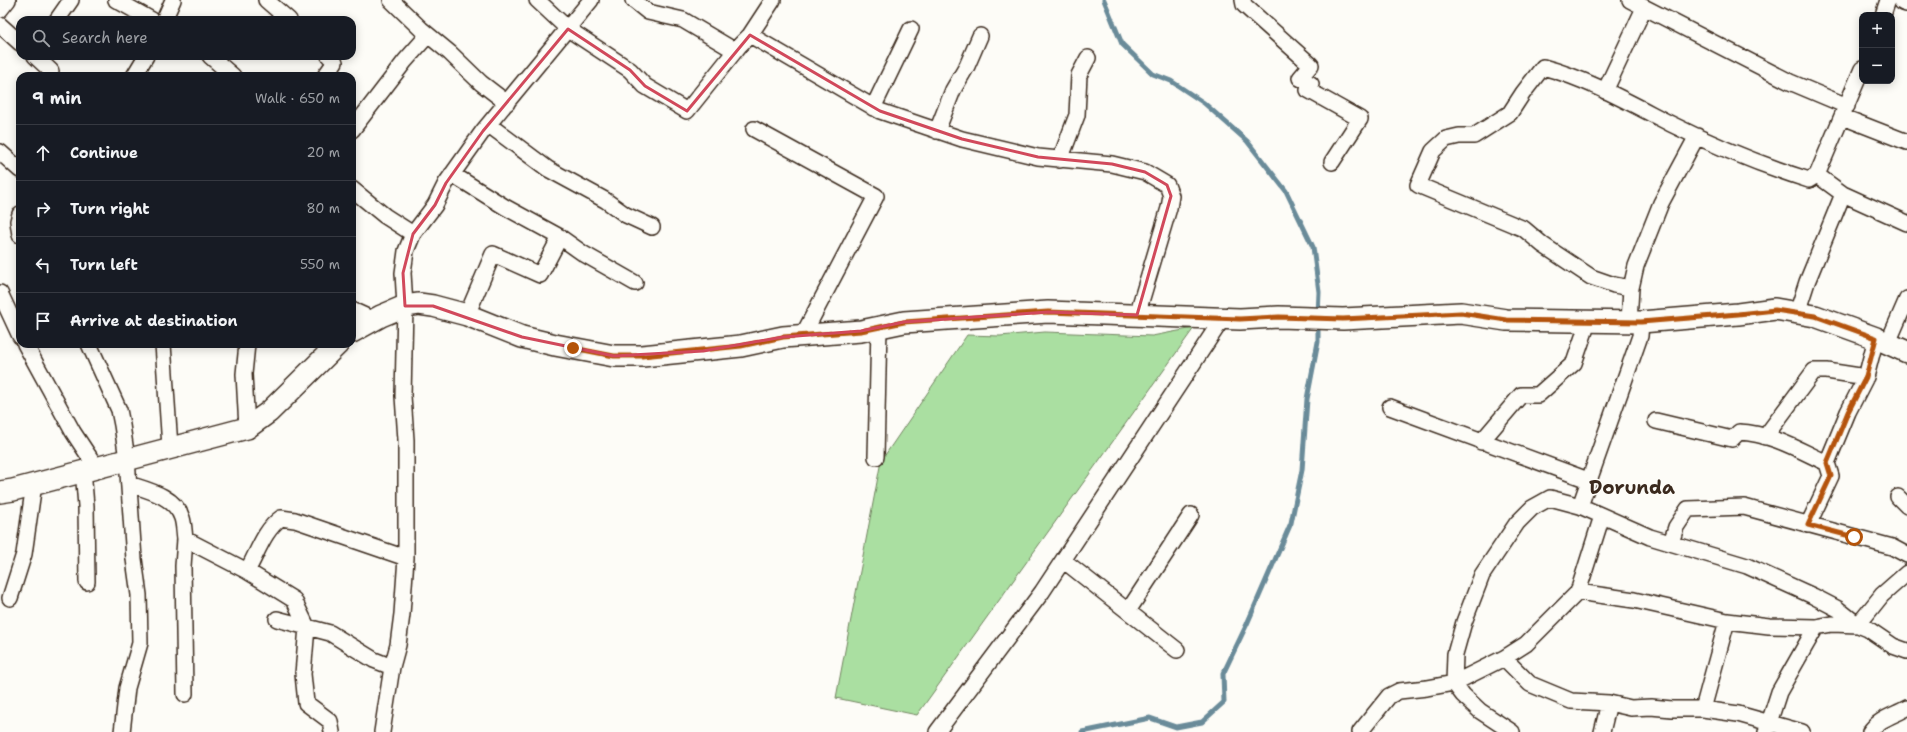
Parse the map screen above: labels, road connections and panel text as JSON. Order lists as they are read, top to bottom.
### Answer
{
  "districts": ["Dorunda"],
  "page": {
    "map_buttons": ["+", "−"],
    "search": "Search here",
    "heading": ["9 min", "Walk · 650 m"],
    "list": [
      ["Continue", "20 m"],
      ["Turn right", "80 m"],
      ["Turn left", "550 m"],
      "Arrive at destination"
    ]
  }
}
